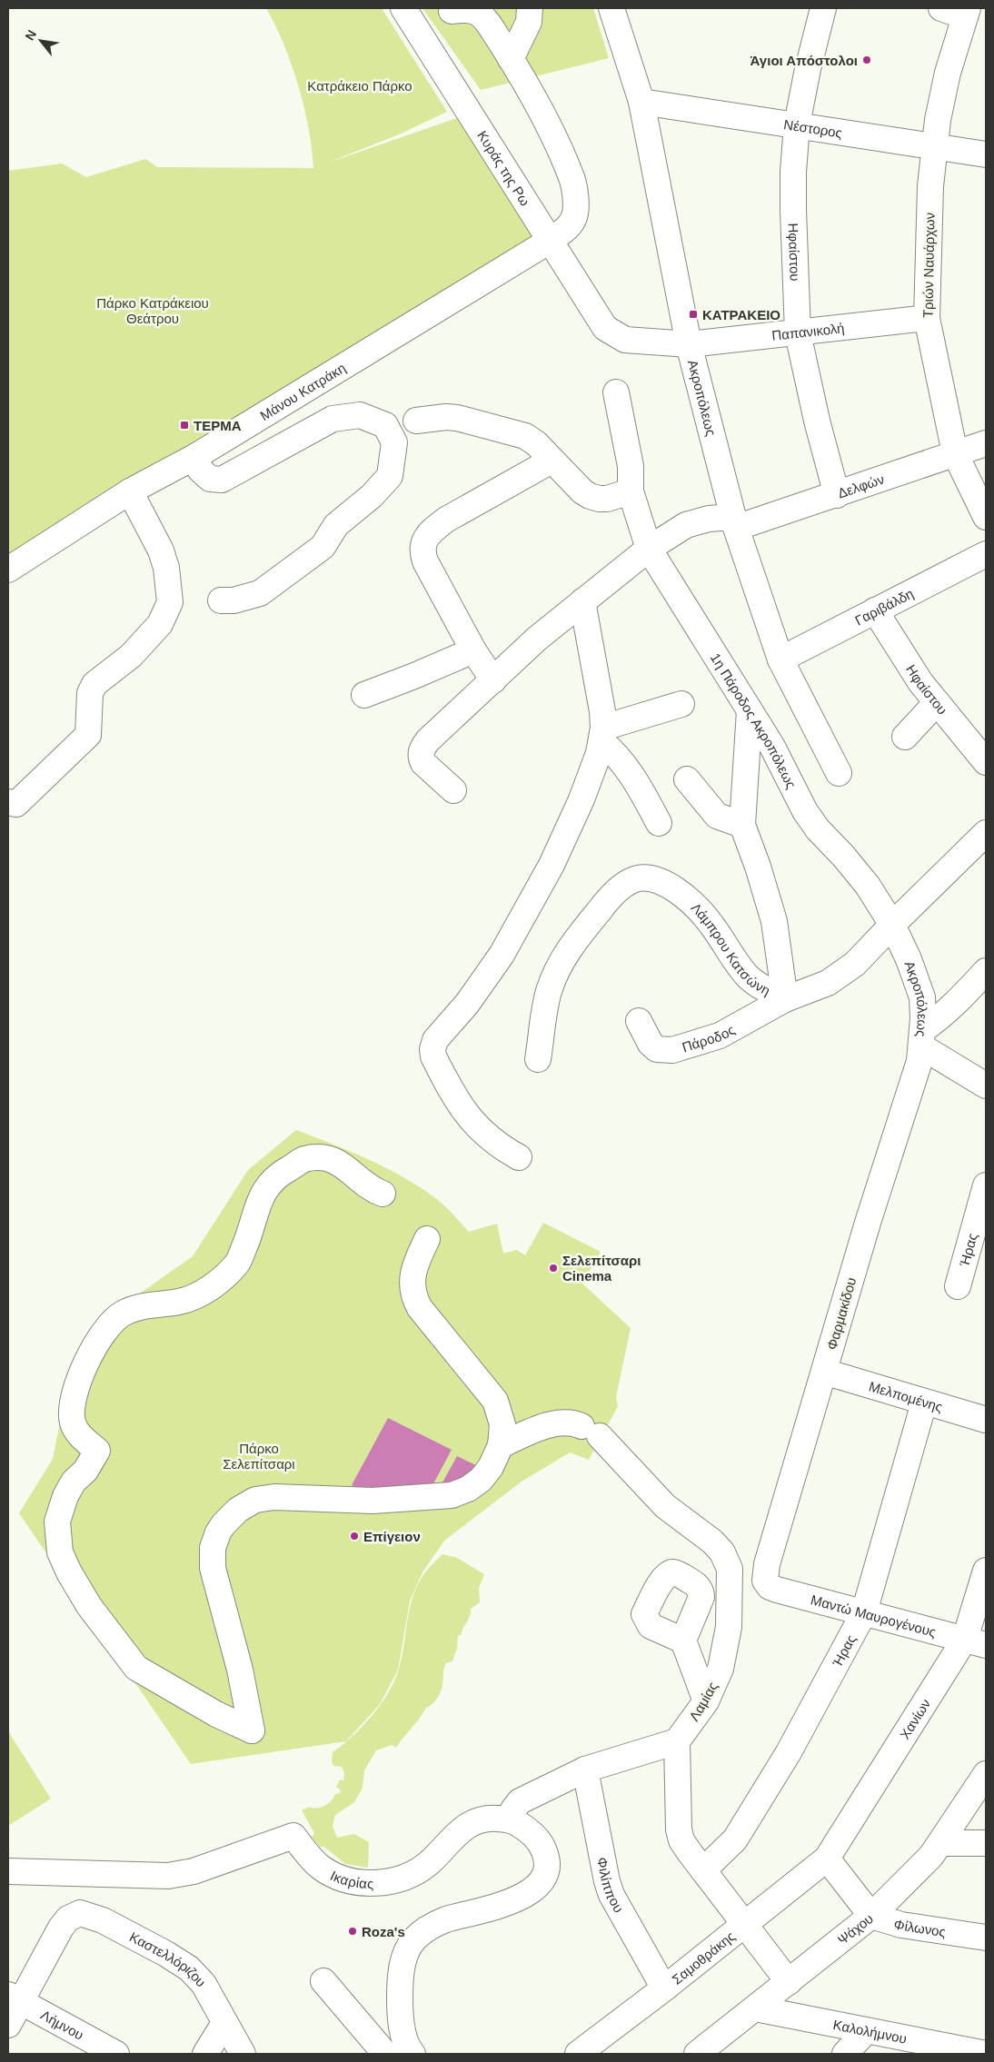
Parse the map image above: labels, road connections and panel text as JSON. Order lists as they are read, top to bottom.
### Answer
{
  "streets": {
    "street": [
      "Νέστορος",
      "Κυράς της Ρω",
      "Ηφαίστου",
      "Τριών Ναυάρχων",
      "Παπανικολή",
      "Μάνου Κατράκη",
      "Ακροπόλεως",
      "Δελφών",
      "Γαριβάλδη",
      "1η Πάροδος Ακροπόλεως",
      "Λάμπρου Κατσώνη",
      "Πάροδος",
      "Ήρας",
      "Φαρμακίδου",
      "Μελπομένης",
      "Μαντώ Μαυρογένους",
      "Λαμίας",
      "Χανίων",
      "Ικαρίας",
      "Φιλίππου",
      "Φίλωνος",
      "Ψάχου",
      "Σαμοθράκης",
      "Καστελλόριζου",
      "Λήμνου",
      "Καλολήμνου"
    ]
  },
  "crossings": [
    ["Νέστορος", "Ηφαίστου"],
    ["Νέστορος", "Τριών Ναυάρχων"],
    ["Νέστορος", "Ακροπόλεως"],
    ["Κυράς της Ρω", "Παπανικολή"],
    ["Κυράς της Ρω", "Μάνου Κατράκη"],
    ["Ηφαίστου", "Παπανικολή"],
    ["Ηφαίστου", "Δελφών"],
    ["Ηφαίστου", "Γαριβάλδη"],
    ["Τριών Ναυάρχων", "Παπανικολή"],
    ["Τριών Ναυάρχων", "Δελφών"],
    ["Παπανικολή", "Ακροπόλεως"],
    ["Ακροπόλεως", "Δελφών"],
    ["Ακροπόλεως", "Γαριβάλδη"],
    ["Ακροπόλεως", "1η Πάροδος Ακροπόλεως"],
    ["Ακροπόλεως", "Λάμπρου Κατσώνη"],
    ["Ακροπόλεως", "Φαρμακίδου"],
    ["Δελφών", "1η Πάροδος Ακροπόλεως"],
    ["Λάμπρου Κατσώνη", "Πάροδος"],
    ["Ήρας", "Μελπομένης"],
    ["Ήρας", "Μαντώ Μαυρογένους"],
    ["Φαρμακίδου", "Μελπομένης"],
    ["Φαρμακίδου", "Μαντώ Μαυρογένους"],
    ["Μαντώ Μαυρογένους", "Χανίων"],
    ["Χανίων", "Σαμοθράκης"],
    ["Φιλίππου", "Σαμοθράκης"],
    ["Φίλωνος", "Ψάχου"],
    ["Ψάχου", "Καλολήμνου"],
    ["Καστελλόριζου", "Λήμνου"]
  ],
  "parks": ["Κατράκειο Πάρκο", "Πάρκο Κατράκειου Θεάτρου", "Πάρκο Σελεπίτσαρι"],
  "places": {
    "other": [
      "Άγιοι Απόστολοι",
      "Σελεπίτσαρι Cinema",
      "Επίγειον",
      "Roza's"
    ],
    "transit": ["ΚΑΤΡΑΚΕΙΟ", "ΤΕΡΜΑ"]
  },
  "north": "top left"
}
